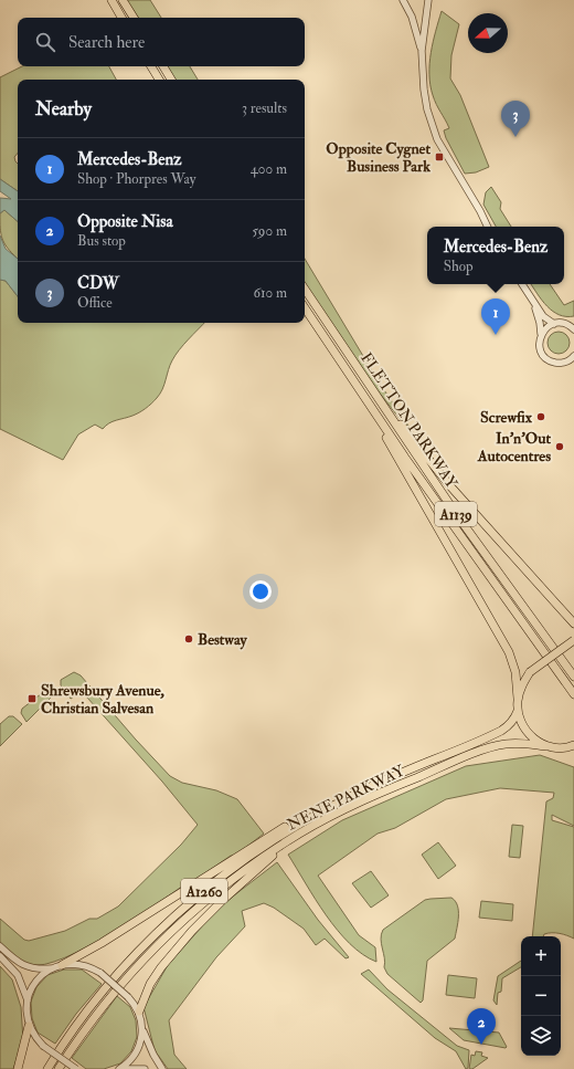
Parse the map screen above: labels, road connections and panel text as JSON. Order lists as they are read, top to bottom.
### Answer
{
  "streets": {
    "highway": [
      "FLETTON PARKWAY",
      "A1139",
      "NENE PARKWAY",
      "A1260"
    ]
  },
  "places": {
    "transit": ["Opposite Cygnet Business Park", "Shrewsbury Avenue, Christian Salvesan"],
    "other": ["Screwfix", "In'n'Out Autocentres", "Bestway"]
  },
  "north": "left",
  "page": {
    "search": "Search here",
    "heading": ["Nearby", "3 results"],
    "pins": ["3", "1", "2"],
    "list": [
      {
        "mark": "1",
        "name": "Mercedes-Benz",
        "note": "Shop · Phorpres Way",
        "value": "400 m"
      },
      {
        "mark": "2",
        "name": "Opposite Nisa",
        "note": "Bus stop",
        "value": "590 m"
      },
      {
        "mark": "3",
        "name": "CDW",
        "note": "Office",
        "value": "610 m"
      }
    ],
    "popup": ["Mercedes-Benz", "Shop"],
    "map_buttons": ["+", "−"]
  }
}
